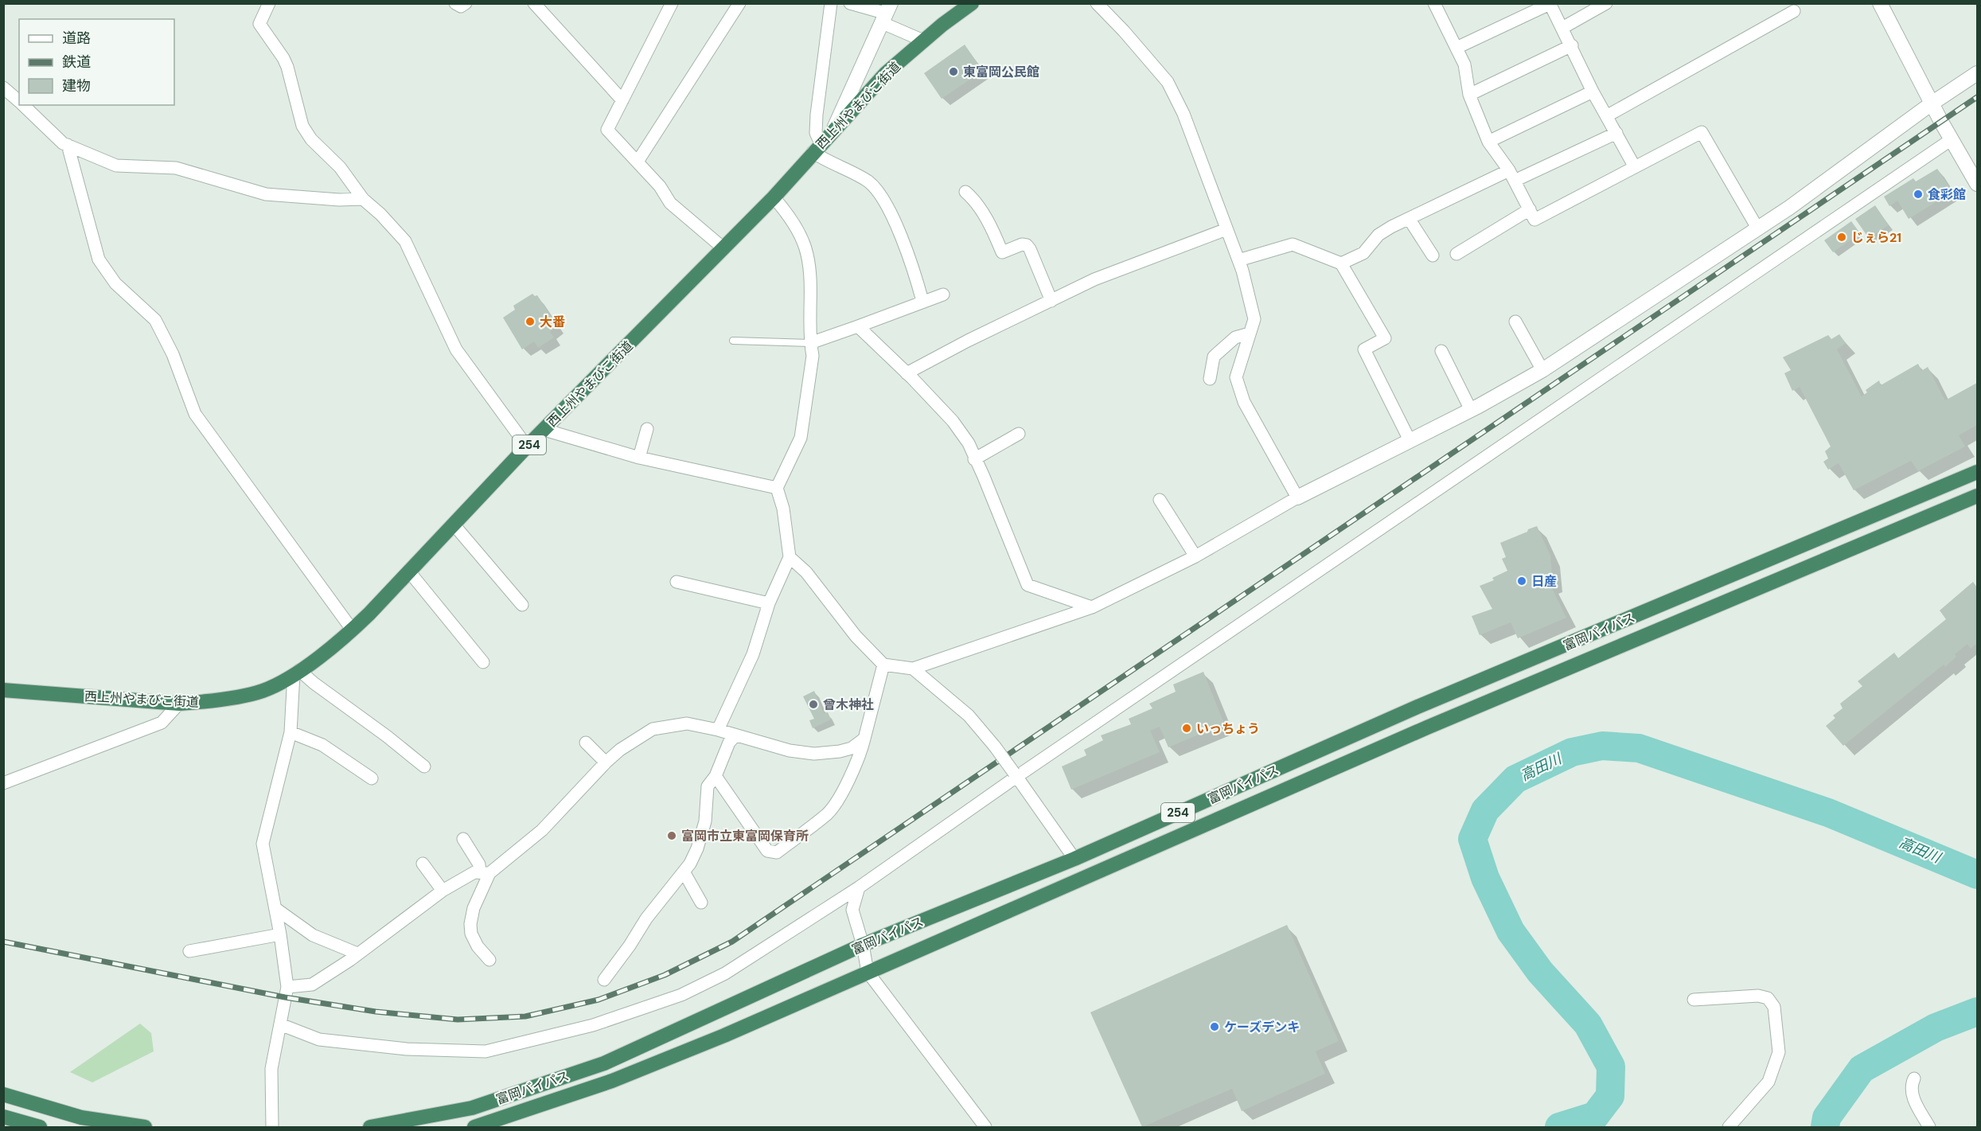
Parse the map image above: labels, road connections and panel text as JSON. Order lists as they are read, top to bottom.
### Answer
{
  "streets": {
    "highway": ["西上州やまびこ街道", "254", "富岡バイパス"]
  },
  "water": ["高田川"],
  "places": [
    "東富岡公民館",
    "食彩館",
    "じぇら21",
    "大番",
    "日産",
    "曾木神社",
    "いっちょう",
    "富岡市立東富岡保育所",
    "ケーズデンキ"
  ],
  "legend": ["道路", "鉄道", "建物"]
}
